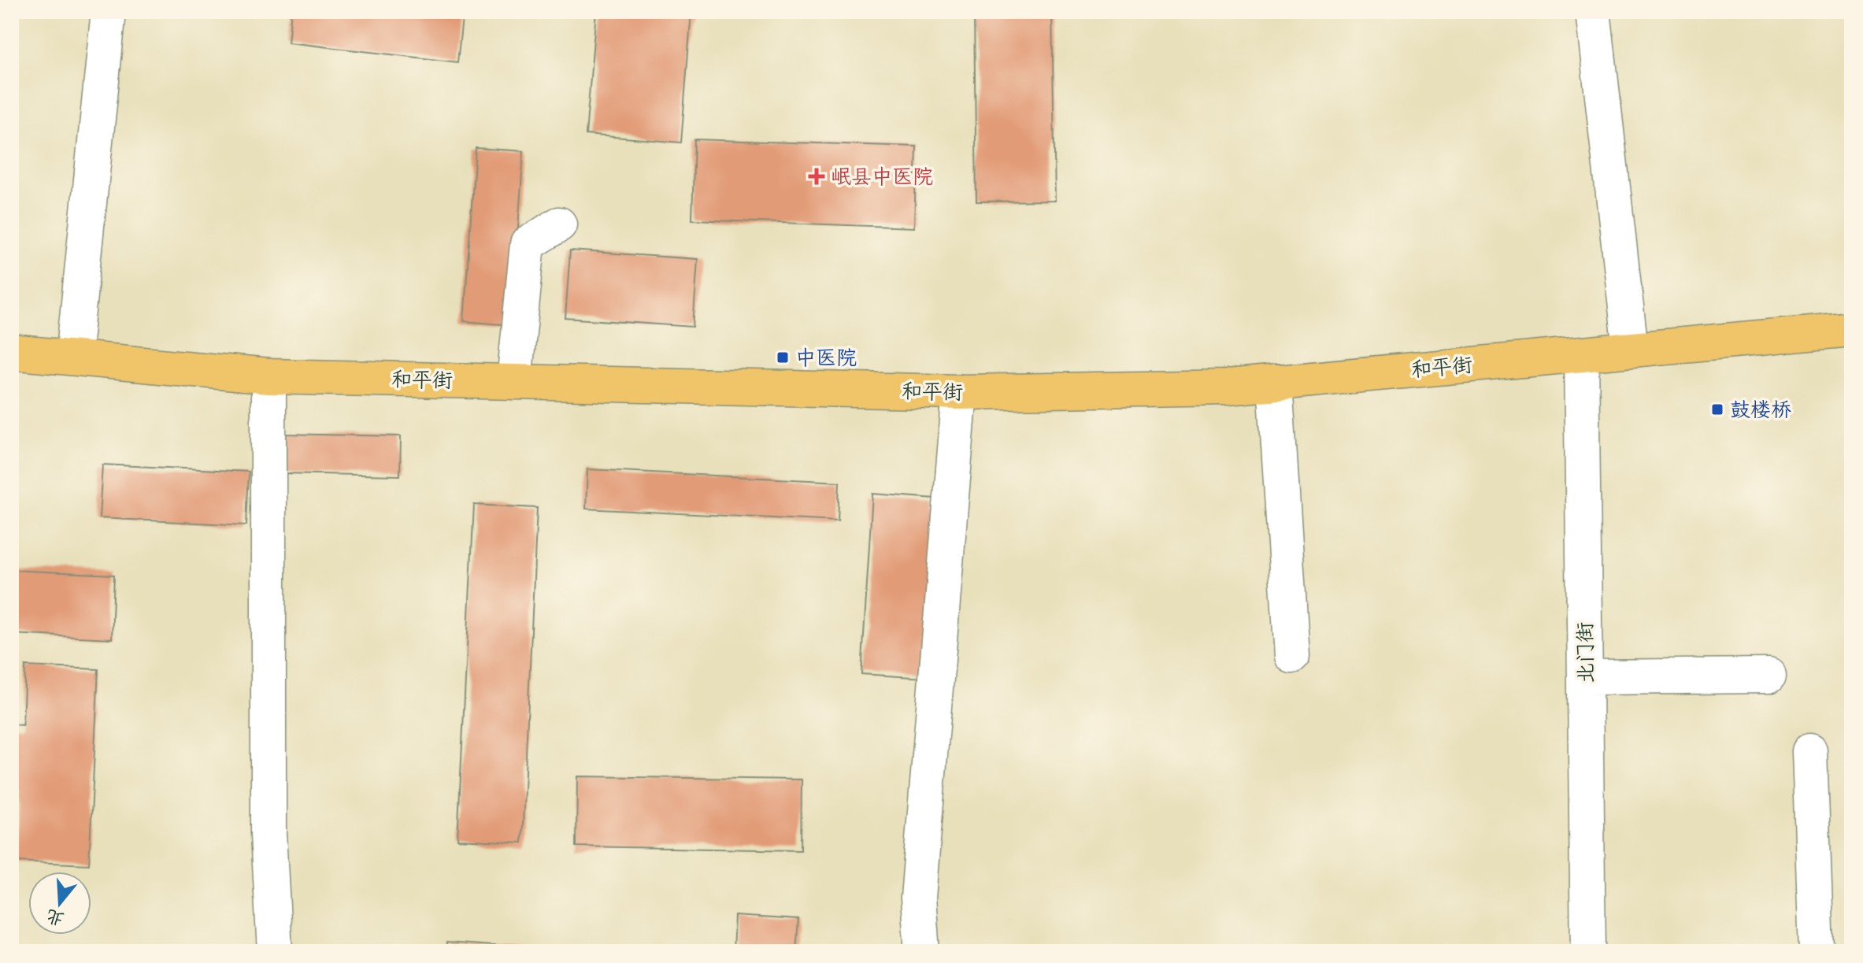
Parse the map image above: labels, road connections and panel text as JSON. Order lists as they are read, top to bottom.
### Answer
{
  "streets": {
    "main road": ["和平街"],
    "street": ["北门街"]
  },
  "crossings": [
    ["和平街", "北门街"]
  ],
  "places": {
    "health": ["岷县中医院"],
    "transit": ["中医院", "鼓楼桥"]
  },
  "north": "bottom"
}
